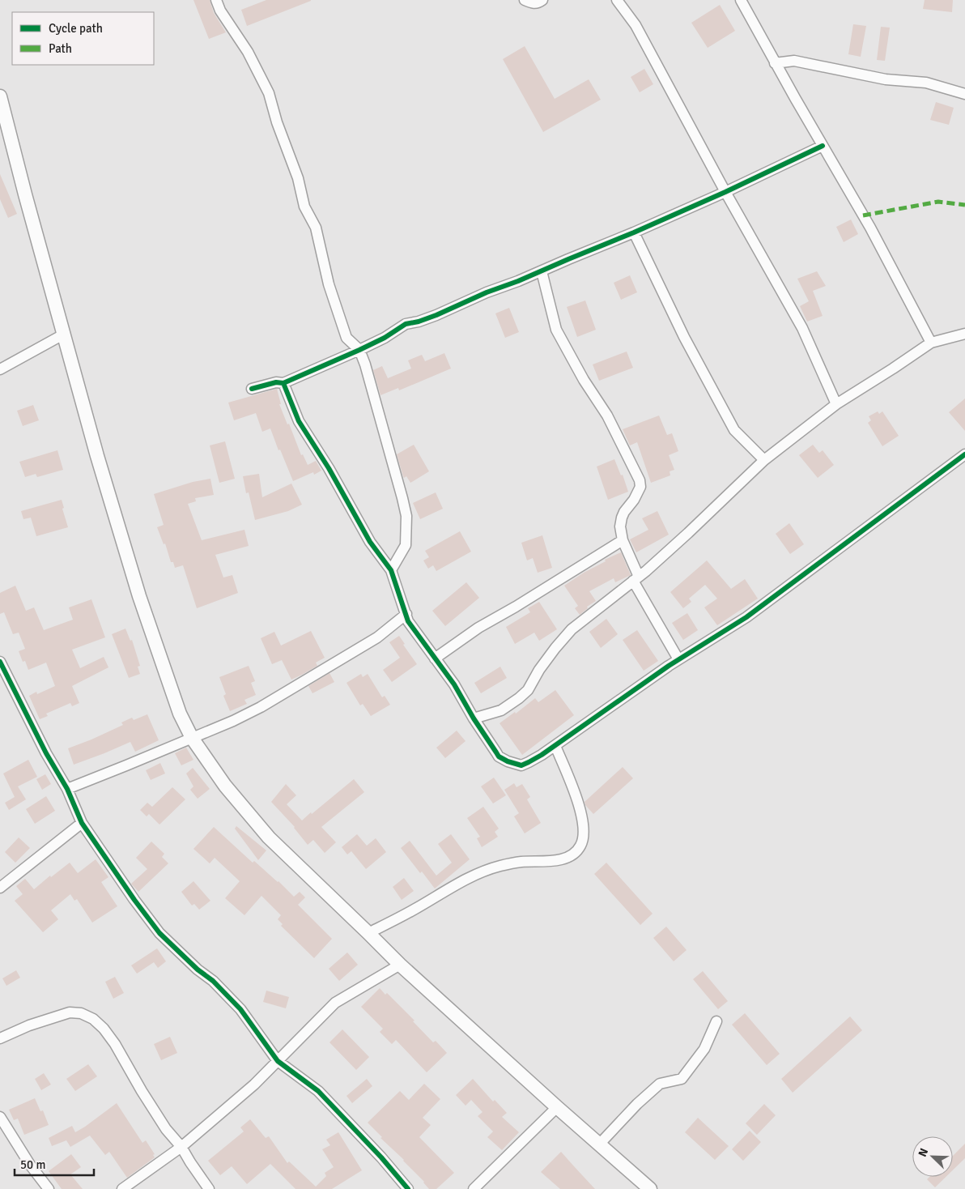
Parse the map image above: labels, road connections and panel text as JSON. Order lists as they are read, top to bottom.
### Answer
{
  "legend": ["Cycle path", "Path"],
  "scale_bar": "50 m",
  "north": "top left"
}
